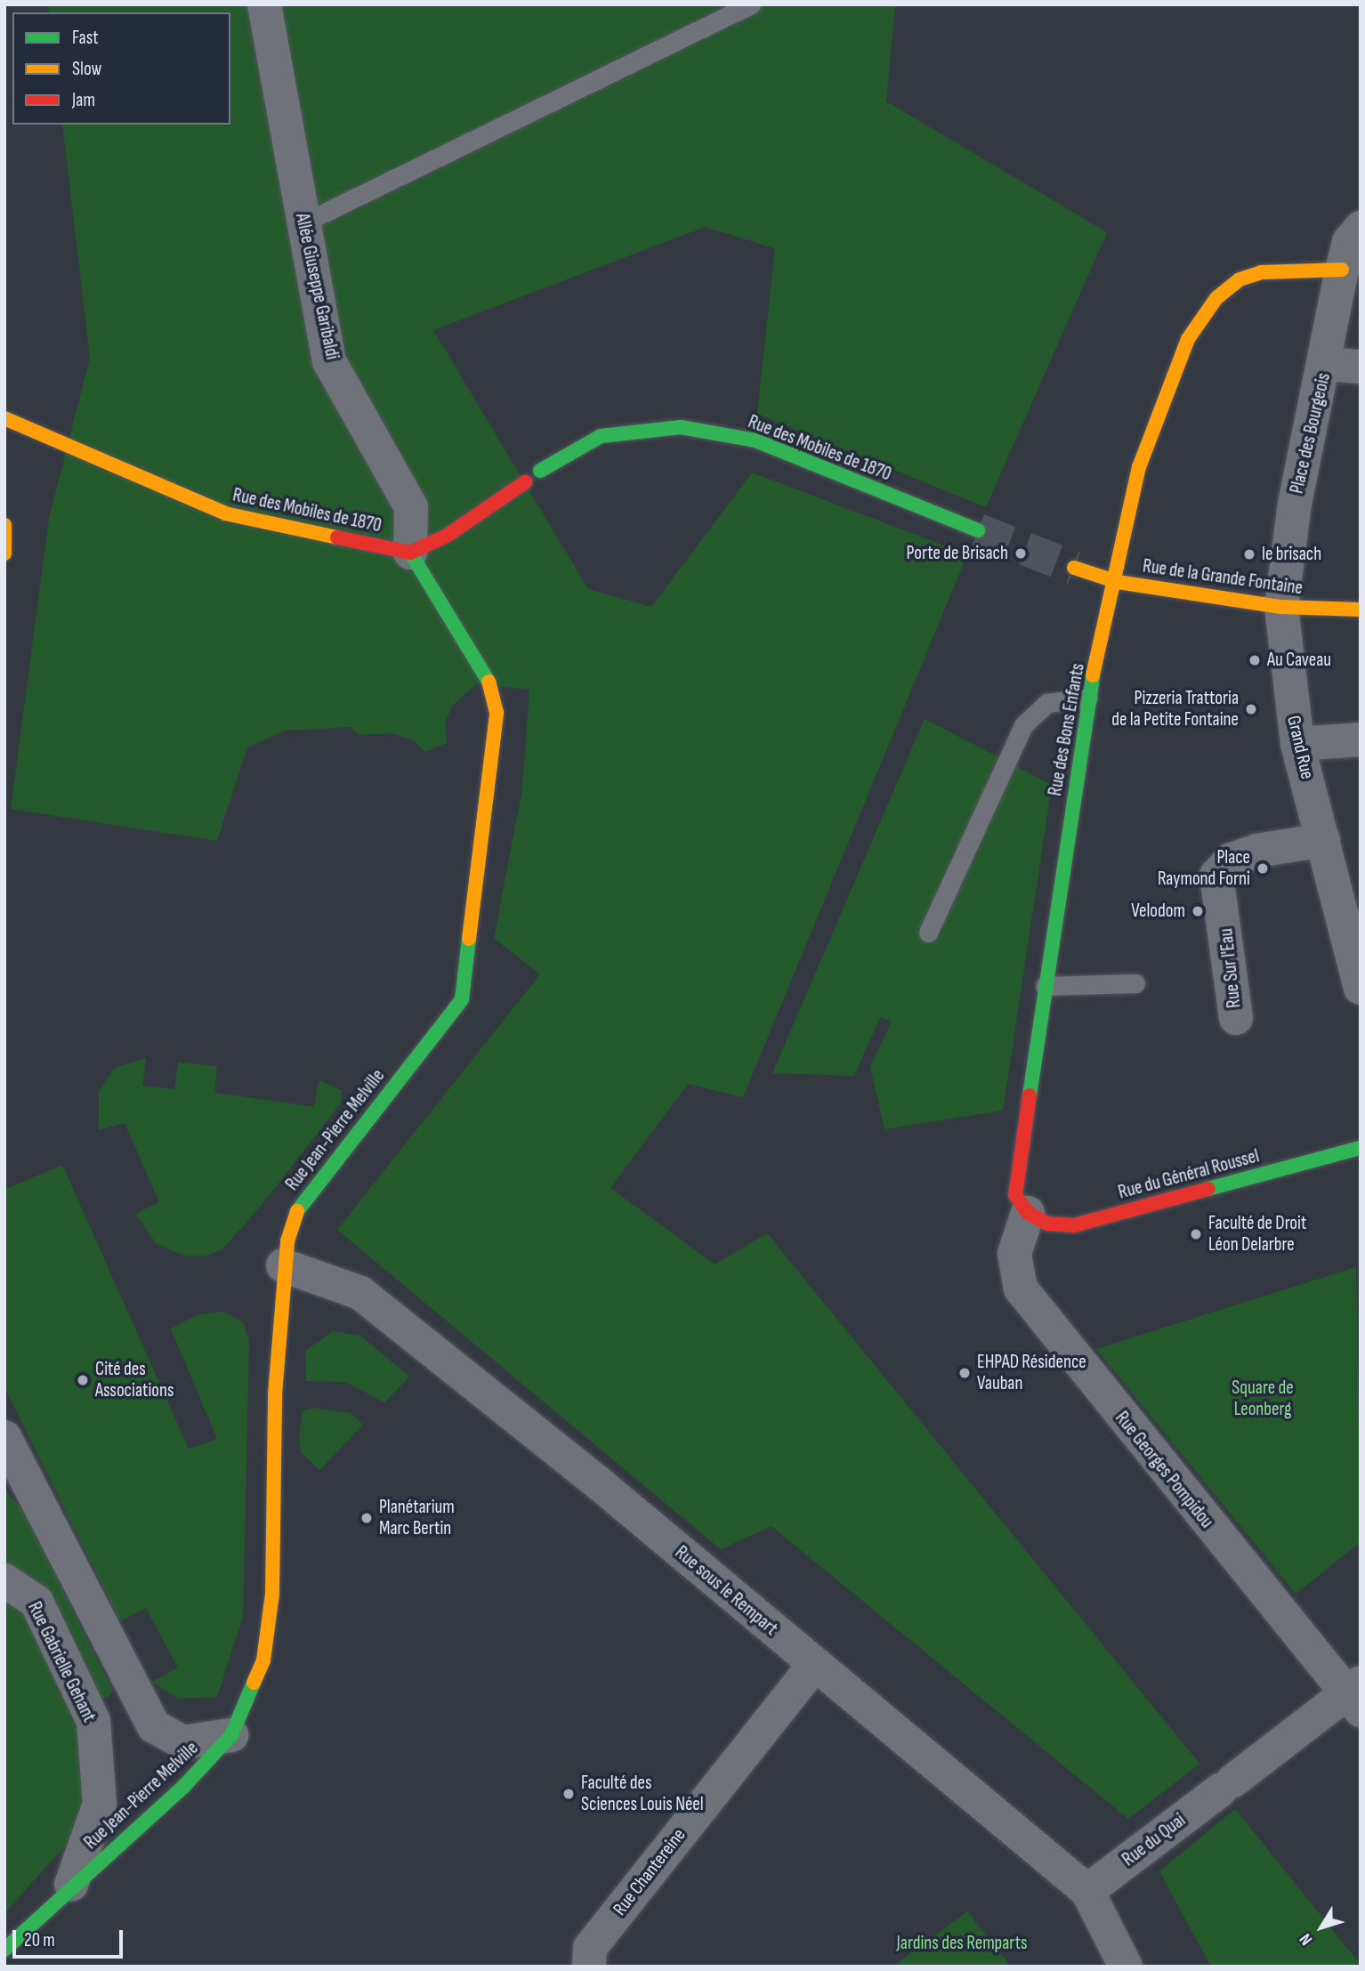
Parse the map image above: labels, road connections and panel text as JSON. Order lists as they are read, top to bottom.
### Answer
{
  "streets": {
    "street": [
      "Allée Giuseppe Garibaldi",
      "Place des Bourgeois",
      "Rue des Mobiles de 1870",
      "Rue de la Grande Fontaine",
      "Rue des Bons Enfants",
      "Grand Rue",
      "Rue Sur l'Eau",
      "Rue Jean-Pierre Melville",
      "Rue du Général Roussel",
      "Rue Georges Pompidou",
      "Rue sous le Rempart",
      "Rue Gabrielle Gehant",
      "Rue du Quai",
      "Rue Chantereine"
    ]
  },
  "crossings": [
    ["Allée Giuseppe Garibaldi", "Rue des Mobiles de 1870"],
    ["Allée Giuseppe Garibaldi", "Rue Jean-Pierre Melville"],
    ["Place des Bourgeois", "Rue des Bons Enfants"],
    ["Place des Bourgeois", "Grand Rue"],
    ["Rue des Mobiles de 1870", "Rue Jean-Pierre Melville"],
    ["Rue de la Grande Fontaine", "Rue des Bons Enfants"],
    ["Rue de la Grande Fontaine", "Grand Rue"],
    ["Rue des Bons Enfants", "Rue du Général Roussel"],
    ["Rue des Bons Enfants", "Rue Georges Pompidou"],
    ["Grand Rue", "Rue Sur l'Eau"],
    ["Rue Jean-Pierre Melville", "Rue sous le Rempart"],
    ["Rue Jean-Pierre Melville", "Rue Gabrielle Gehant"],
    ["Rue du Général Roussel", "Rue Georges Pompidou"],
    ["Rue Georges Pompidou", "Rue du Quai"],
    ["Rue sous le Rempart", "Rue du Quai"],
    ["Rue sous le Rempart", "Rue Chantereine"]
  ],
  "parks": ["Square de Leonberg", "Jardins des Remparts"],
  "places": [
    "Porte de Brisach",
    "le brisach",
    "Au Caveau",
    "Pizzeria Trattoria de la Petite Fontaine",
    "Place Raymond Forni",
    "Velodom",
    "Faculté de Droit Léon Delarbre",
    "EHPAD Résidence Vauban",
    "Cité des Associations",
    "Planétarium Marc Bertin",
    "Faculté des Sciences Louis Néel"
  ],
  "legend": ["Fast", "Slow", "Jam"],
  "scale_bar": "20 m",
  "north": "bottom left"
}
